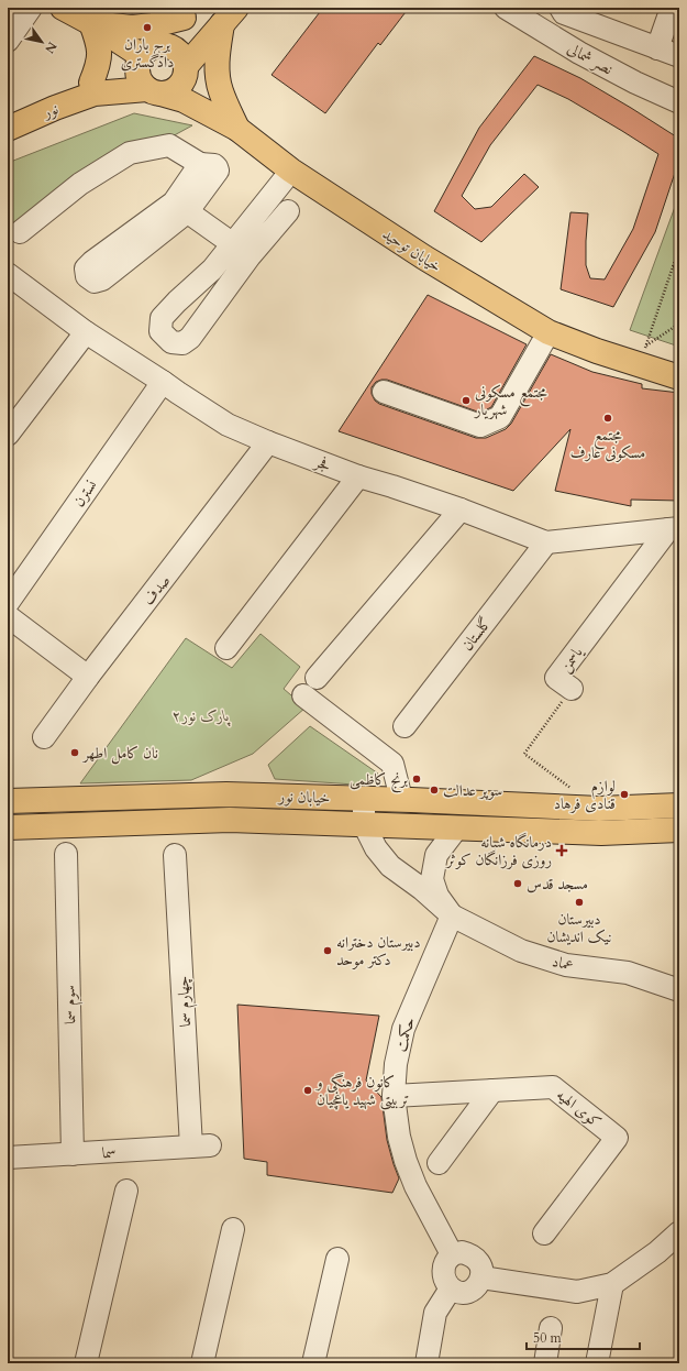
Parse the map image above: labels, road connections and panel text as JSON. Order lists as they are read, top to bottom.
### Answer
{
  "streets": {
    "main road": ["نور", "خیابان توحید", "خیابان نور"],
    "street": [
      "نصر شمالی",
      "فجر",
      "نسترن",
      "صدف",
      "گلستان",
      "یاسمن",
      "عماد",
      "چهارم سما",
      "سوم سما",
      "حکمت",
      "کوی الهیه",
      "سما"
    ]
  },
  "crossings": [
    ["فجر", "نسترن"],
    ["فجر", "صدف"],
    ["فجر", "گلستان"],
    ["فجر", "یاسمن"],
    ["عماد", "حکمت"],
    ["چهارم سما", "سما"],
    ["سوم سما", "سما"],
    ["حکمت", "کوی الهیه"]
  ],
  "parks": ["پارک نور۲"],
  "places": {
    "other": [
      "برج باران دادگستری",
      "مجتمع مسکونی شهریار",
      "مجتمع مسکونی عارف",
      "نان کامل اطهر",
      "برنج کاظمی",
      "سوپر عدالت",
      "لوازم قنادی فرهاد",
      "مسجد قدس",
      "دبیرستان نیک اندیشان",
      "دبیرستان دخترانه دکتر موحد",
      "کانون فرهنگی و تربیتی شهید یاغچیان"
    ],
    "health": ["درمانگاه شبانه روزی فرزانگان کوثر"]
  },
  "scale_bar": "50 m",
  "north": "bottom right"
}
